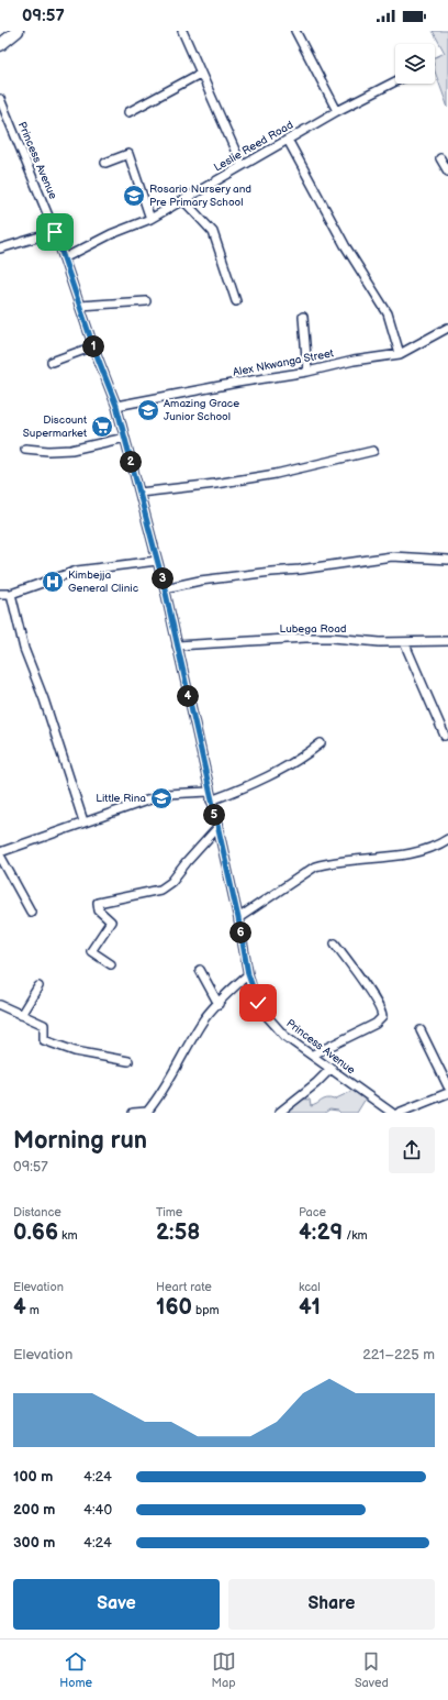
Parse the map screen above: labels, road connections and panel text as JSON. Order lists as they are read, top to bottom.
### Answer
{
  "streets": {
    "street": [
      "Leslie Reed Road",
      "Princess Avenue",
      "Alex Nkwanga Street",
      "Lubega Road"
    ]
  },
  "crossings": [
    ["Leslie Reed Road", "Princess Avenue"],
    ["Princess Avenue", "Alex Nkwanga Street"],
    ["Princess Avenue", "Lubega Road"]
  ],
  "places": {
    "school or university": ["Rosario Nursery and Pre Primary School", "Amazing Grace Junior School", "Little Rina"],
    "supermarket": ["Discount Supermarket"],
    "hospital": ["Kimbejja General Clinic"]
  },
  "page": {
    "status": "09:57",
    "pins": [
      "1",
      "2",
      "3",
      "4",
      "5",
      "6"
    ],
    "heading": ["Morning run", "09:57"],
    "stats": [
      ["Distance", "0.66 km"],
      ["Time", "2:58"],
      ["Pace", "4:29 /km"],
      ["Elevation", "4 m"],
      ["Heart rate", "160 bpm"],
      ["kcal", "41"]
    ],
    "chart": ["Elevation", "221–225 m"],
    "list": [
      {
        "name": "100 m",
        "note": "4:24"
      },
      {
        "name": "200 m",
        "note": "4:40"
      },
      {
        "name": "300 m",
        "note": "4:24"
      }
    ],
    "buttons": ["Save", "Share"],
    "tabs": ["Home", "Map", "Saved"]
  }
}
